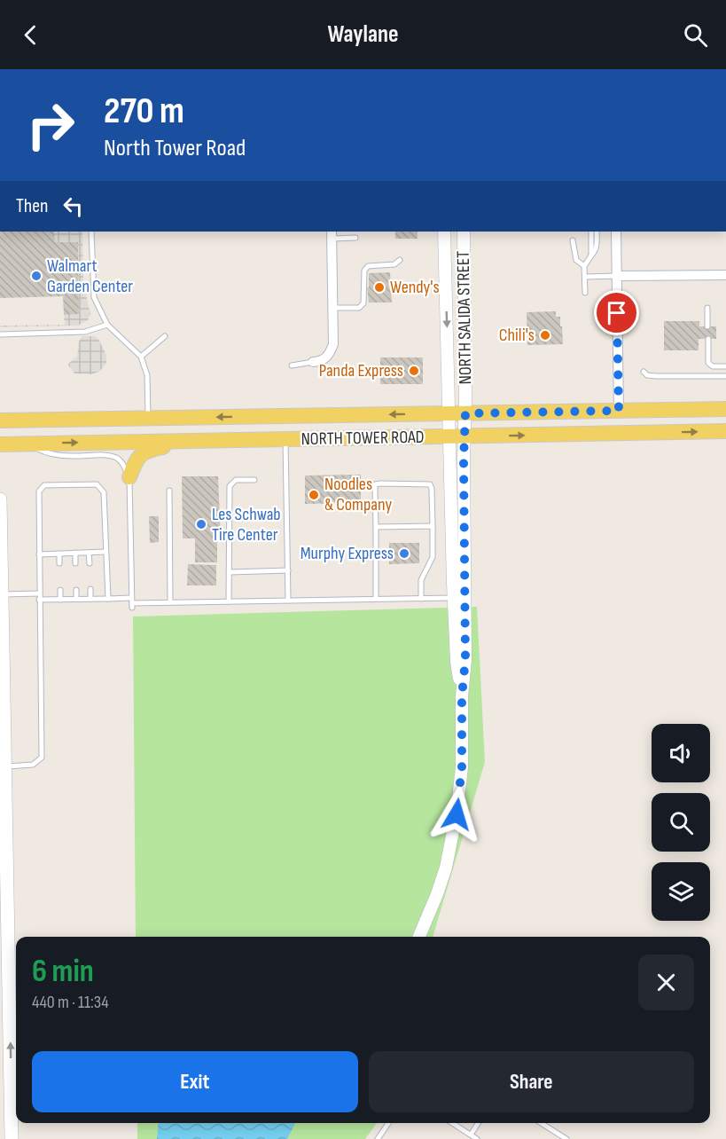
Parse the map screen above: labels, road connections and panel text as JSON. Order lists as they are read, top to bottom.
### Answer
{
  "streets": {
    "main road": ["NORTH TOWER ROAD"],
    "street": ["NORTH SALIDA STREET"]
  },
  "crossings": [
    ["NORTH SALIDA STREET", "NORTH TOWER ROAD"]
  ],
  "places": [
    "Walmart Garden Center",
    "Wendy's",
    "Chili's",
    "Panda Express",
    "Noodles & Company",
    "Les Schwab Tire Center",
    "Murphy Express"
  ],
  "page": {
    "header": "Waylane",
    "turn": ["270 m", "North Tower Road"],
    "then": "Then",
    "heading": ["6 min", "440 m · 11:34"],
    "buttons": ["Exit", "Share"]
  }
}
